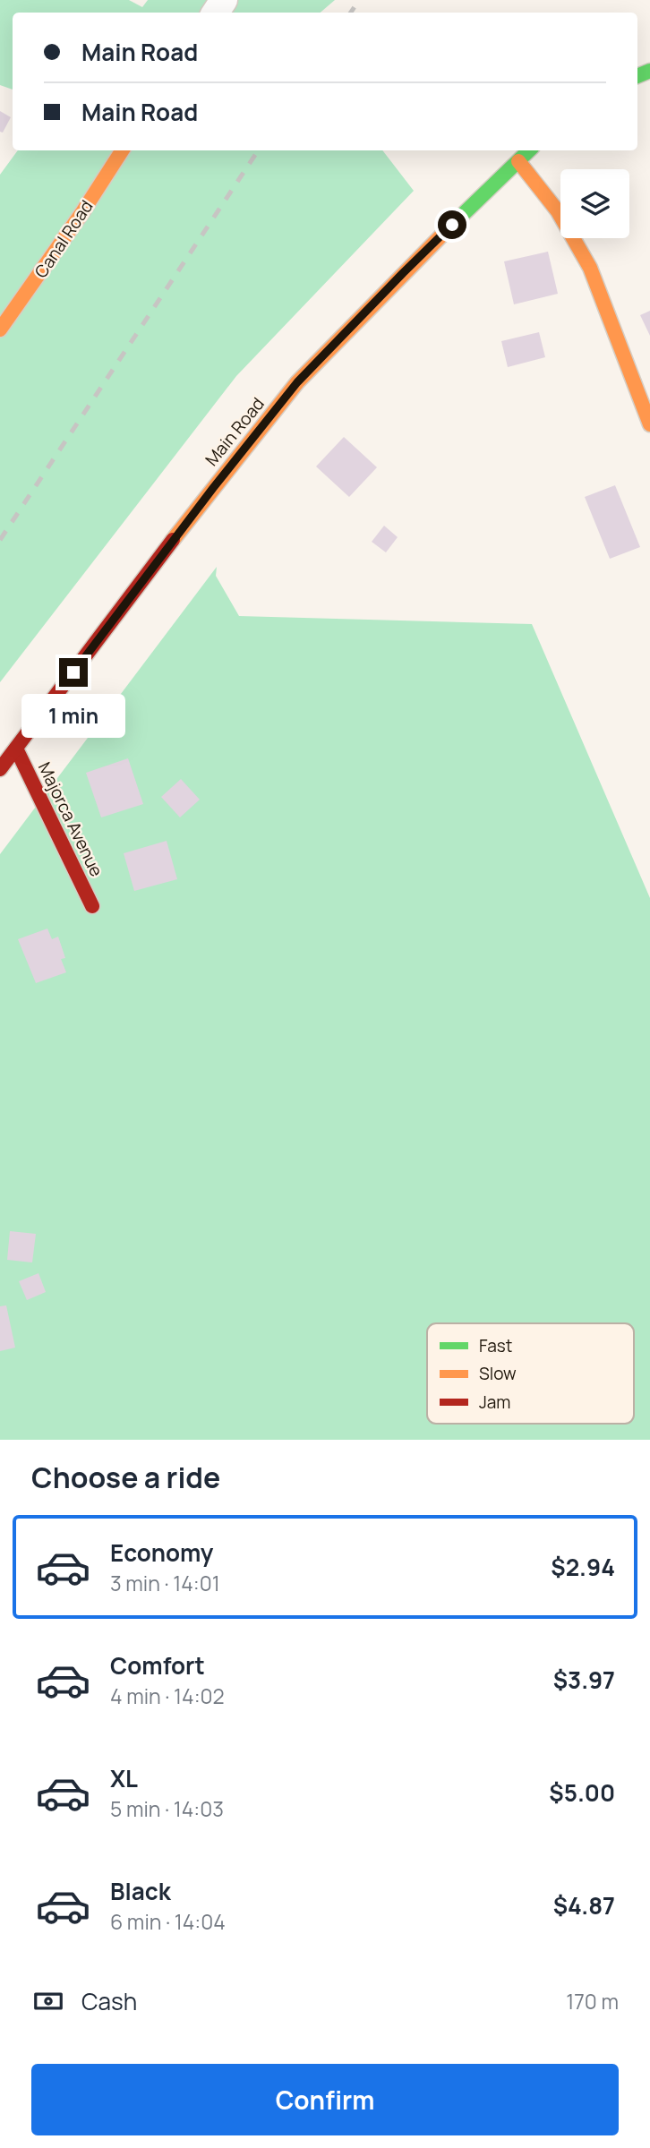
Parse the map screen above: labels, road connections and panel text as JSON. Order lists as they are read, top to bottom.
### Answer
{
  "streets": {
    "main road": ["Canal Road", "Main Road", "Majorca Avenue"]
  },
  "crossings": [
    ["Main Road", "Majorca Avenue"]
  ],
  "legend": ["Fast", "Slow", "Jam"],
  "page": {
    "banner": ["Main Road", "Main Road"],
    "bubble": "1 min",
    "heading": "Choose a ride",
    "list": [
      {
        "name": "Economy",
        "note": "3 min · 14:01",
        "value": "$2.94"
      },
      {
        "name": "Comfort",
        "note": "4 min · 14:02",
        "value": "$3.97"
      },
      {
        "name": "XL",
        "note": "5 min · 14:03",
        "value": "$5.00"
      },
      {
        "name": "Black",
        "note": "6 min · 14:04",
        "value": "$4.87"
      }
    ],
    "pay": ["Cash", "170 m"],
    "buttons": "Confirm"
  }
}
